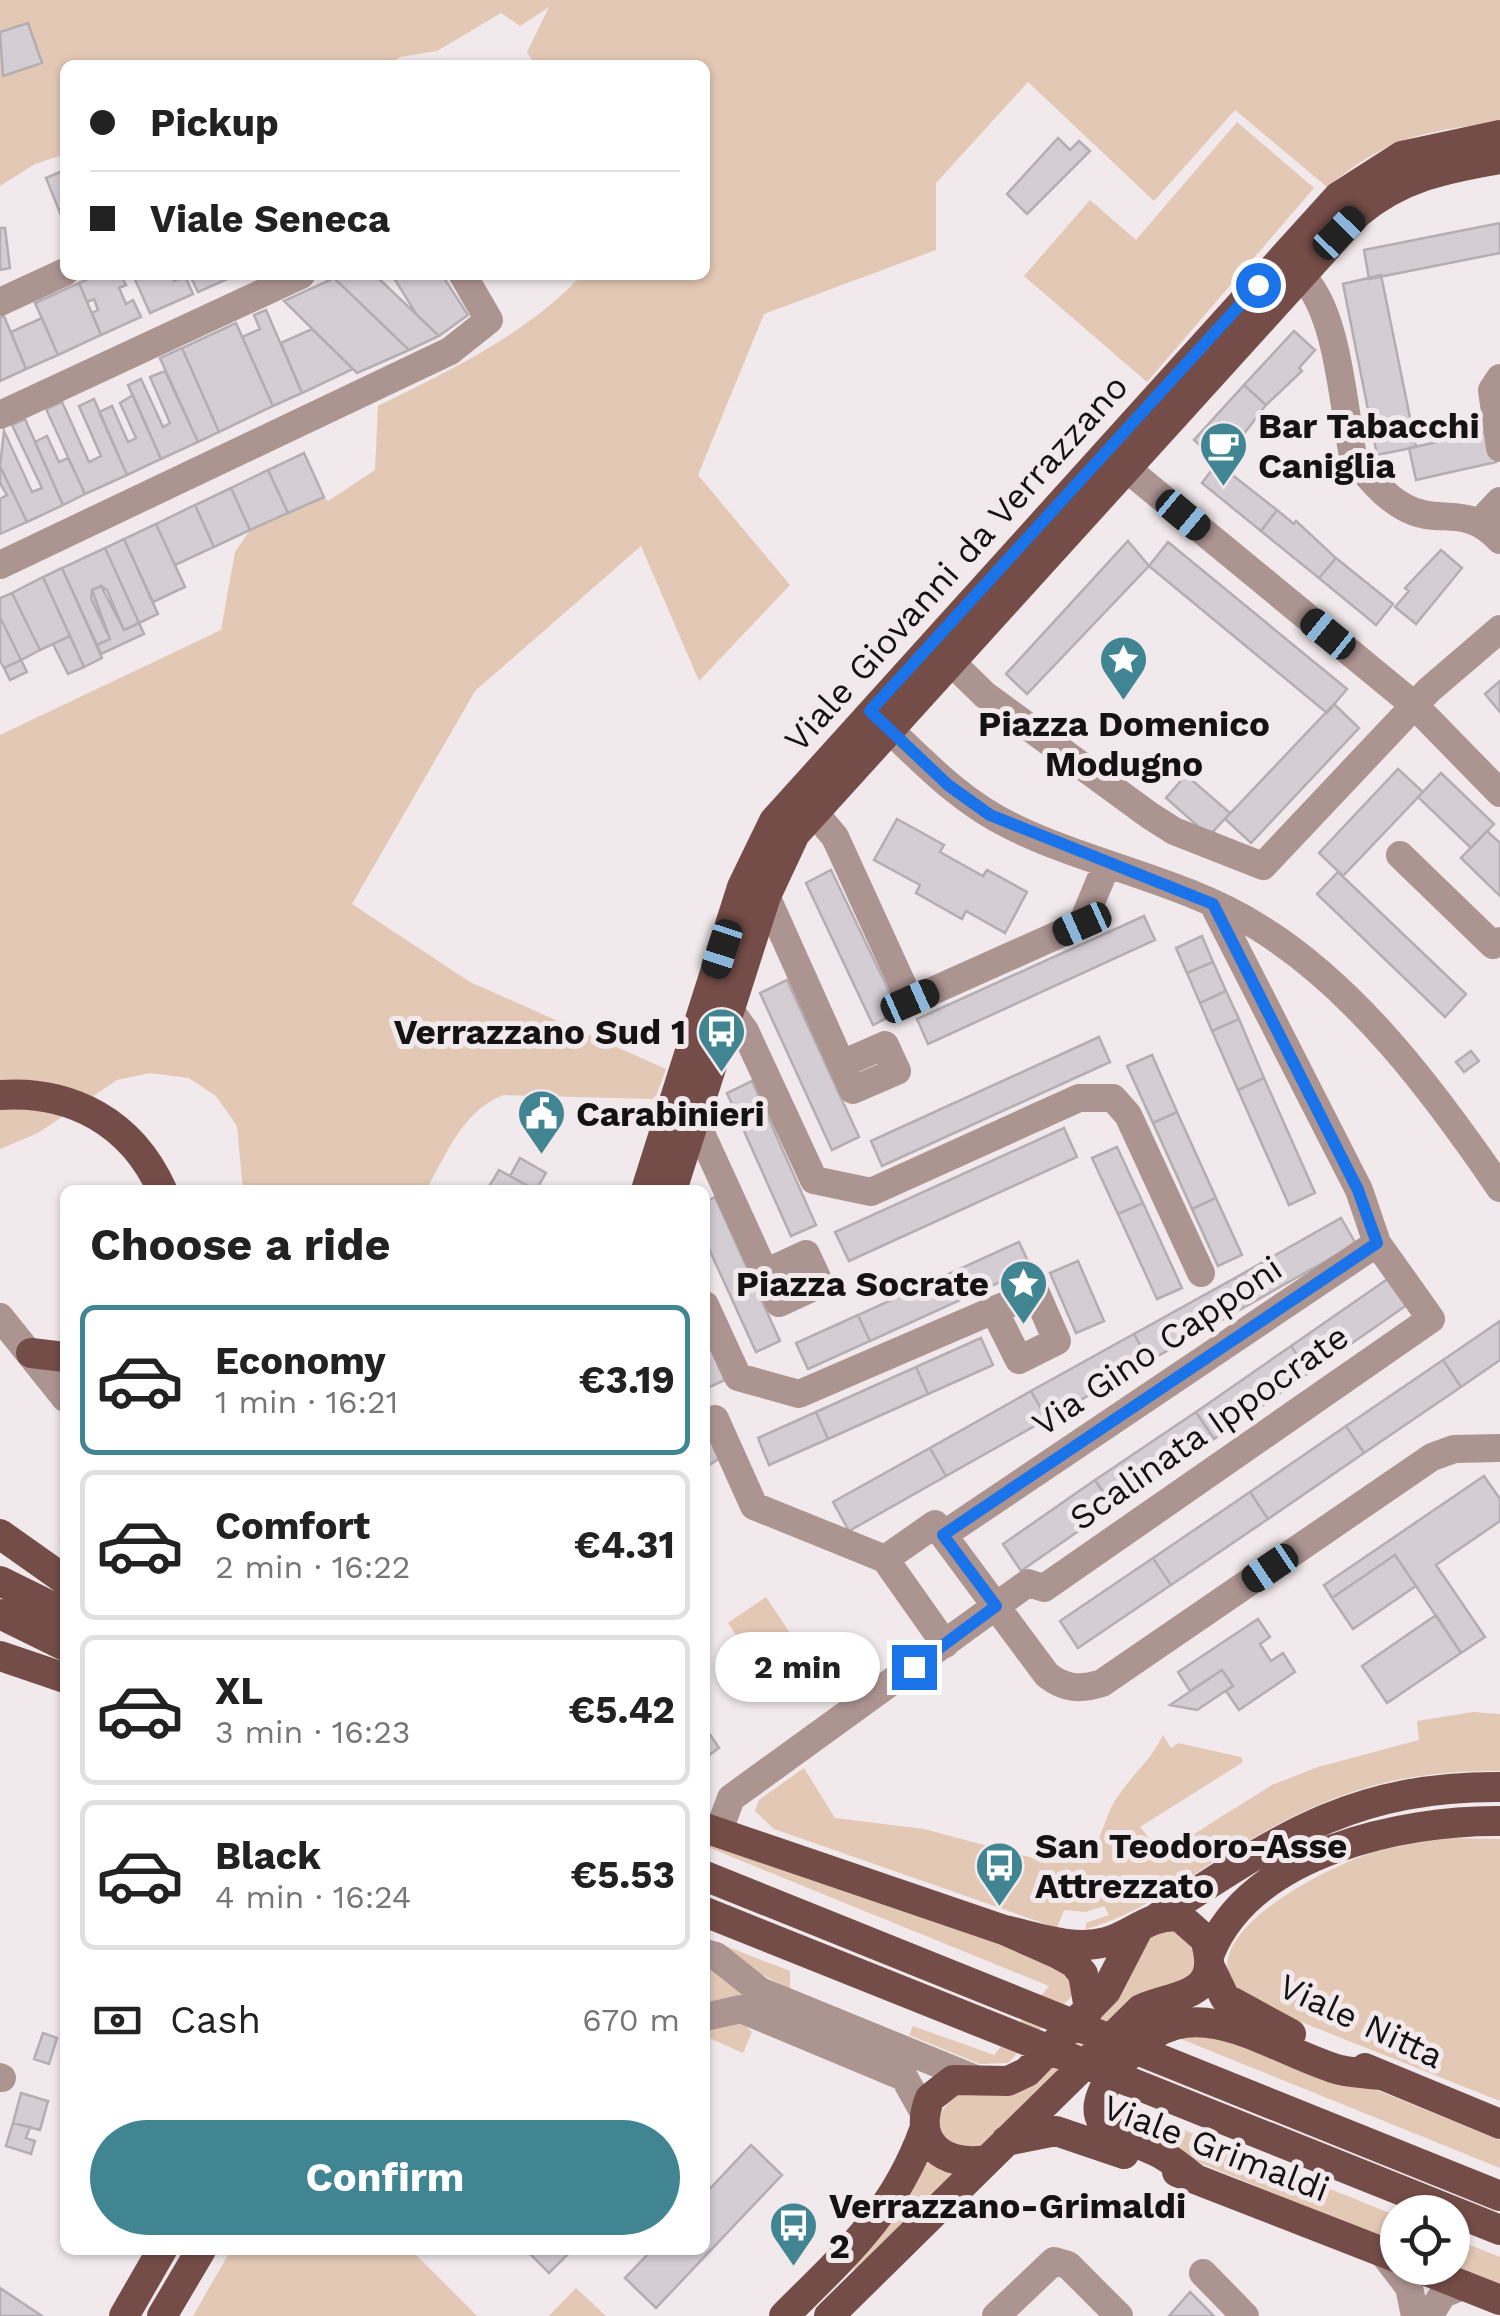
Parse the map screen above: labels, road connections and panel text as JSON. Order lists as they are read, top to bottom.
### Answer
{
  "streets": {
    "main road": ["Viale Giovanni da Verrazzano", "Viale Nitta", "Viale Grimaldi"],
    "street": ["Via Gino Capponi", "Scalinata Ippocrate"]
  },
  "crossings": [
    ["Via Gino Capponi", "Scalinata Ippocrate"]
  ],
  "places": {
    "cafe": ["Bar Tabacchi Caniglia"],
    "place": ["Piazza Domenico Modugno", "Piazza Socrate"],
    "bus stop": ["Verrazzano Sud 1", "San Teodoro-Asse Attrezzato", "Verrazzano-Grimaldi 2"],
    "public building": ["Carabinieri"]
  },
  "page": {
    "banner": ["Pickup", "Viale Seneca"],
    "heading": "Choose a ride",
    "list": [
      {
        "name": "Economy",
        "note": "1 min · 16:21",
        "value": "€3.19"
      },
      {
        "name": "Comfort",
        "note": "2 min · 16:22",
        "value": "€4.31"
      },
      {
        "name": "XL",
        "note": "3 min · 16:23",
        "value": "€5.42"
      },
      {
        "name": "Black",
        "note": "4 min · 16:24",
        "value": "€5.53"
      }
    ],
    "bubble": "2 min",
    "pay": ["Cash", "670 m"],
    "buttons": "Confirm"
  }
}
